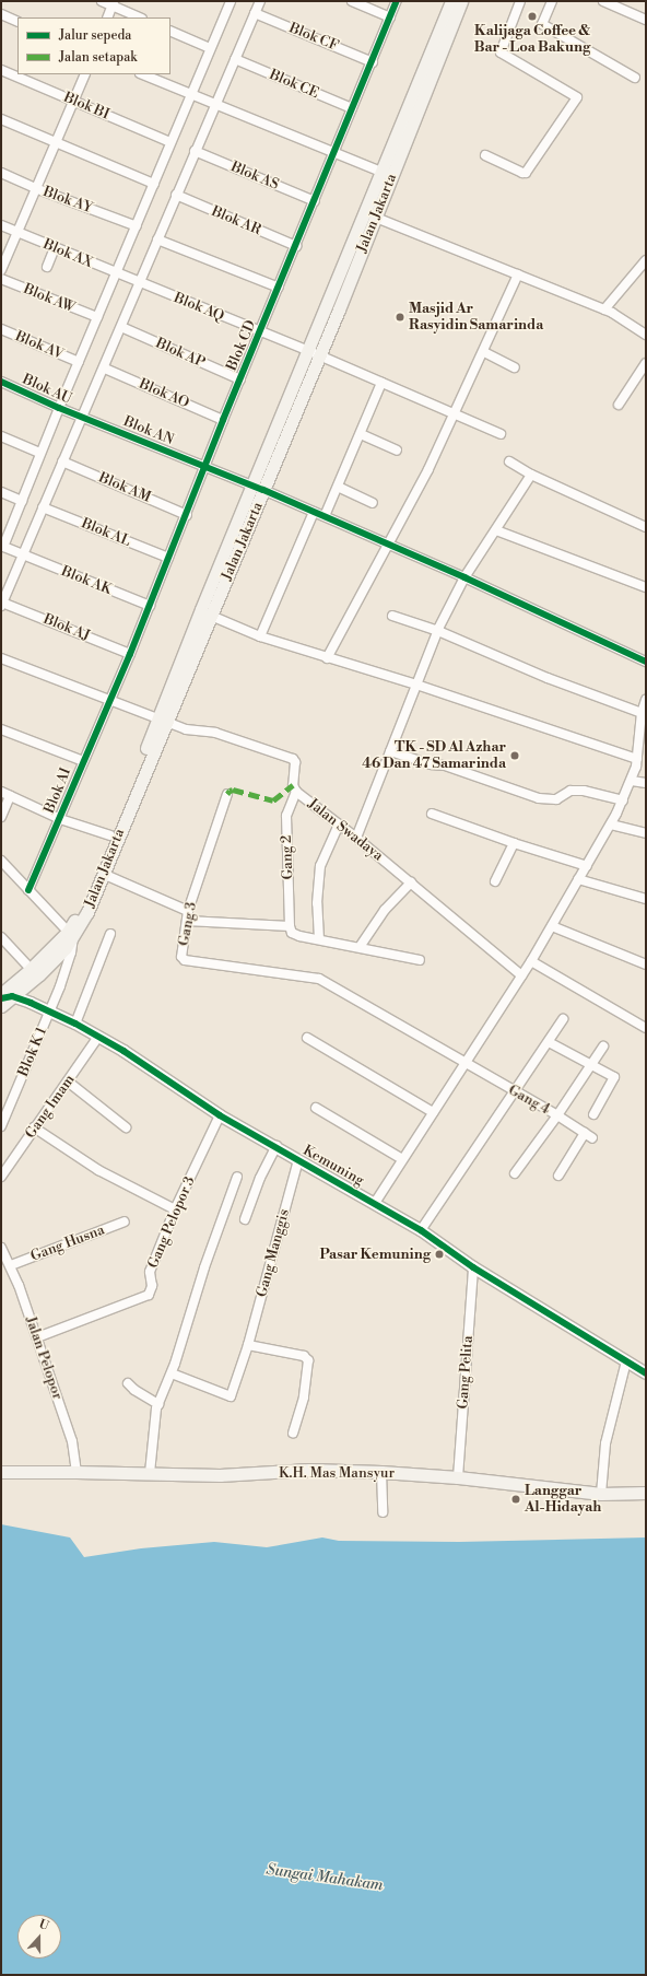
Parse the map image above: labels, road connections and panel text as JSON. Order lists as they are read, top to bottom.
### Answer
{
  "streets": {
    "main road": ["Jalan Jakarta", "K.H. Mas Mansyur"],
    "street": [
      "Blok CF",
      "Blok CE",
      "Blok BI",
      "Blok AS",
      "Blok AY",
      "Blok AR",
      "Blok AX",
      "Blok AW",
      "Blok AQ",
      "Blok AV",
      "Blok CD",
      "Blok AP",
      "Blok AU",
      "Blok AO",
      "Blok AN",
      "Blok AM",
      "Blok AL",
      "Blok AK",
      "Blok AJ",
      "Blok AI",
      "Jalan Swadaya",
      "Gang 2",
      "Gang 3",
      "Blok K 1",
      "Gang 4",
      "Gang Imam",
      "Kemuning",
      "Gang Pelopor 3",
      "Gang Husna",
      "Gang Manggis",
      "Jalan Pelopor",
      "Gang Pelita"
    ]
  },
  "crossings": [
    ["Blok CF", "Blok CD"],
    ["Blok CE", "Blok CD"],
    ["Blok AS", "Blok CD"],
    ["Jalan Jakarta", "Blok AQ"],
    ["Jalan Jakarta", "Blok AN"],
    ["Jalan Jakarta", "Jalan Swadaya"],
    ["Jalan Jakarta", "Blok K 1"],
    ["Jalan Jakarta", "Kemuning"],
    ["Blok AR", "Blok CD"],
    ["Blok AX", "Blok AQ"],
    ["Blok AQ", "Blok CD"],
    ["Blok CD", "Blok AP"],
    ["Blok CD", "Blok AO"],
    ["Blok CD", "Blok AN"],
    ["Blok CD", "Blok AM"],
    ["Blok CD", "Blok AL"],
    ["Blok CD", "Blok AK"],
    ["Blok CD", "Blok AJ"],
    ["Blok CD", "Blok AI"],
    ["Blok AU", "Blok AN"],
    ["Jalan Swadaya", "Gang 2"],
    ["Gang 3", "Gang 4"],
    ["Blok K 1", "Kemuning"],
    ["Gang Imam", "Kemuning"],
    ["Kemuning", "Gang Pelopor 3"],
    ["Kemuning", "Gang Manggis"],
    ["Kemuning", "Gang Pelita"],
    ["Gang Pelopor 3", "Jalan Pelopor"],
    ["Gang Husna", "Jalan Pelopor"],
    ["Jalan Pelopor", "K.H. Mas Mansyur"],
    ["Gang Pelita", "K.H. Mas Mansyur"]
  ],
  "water": ["Sungai Mahakam"],
  "places": [
    "Kalijaga Coffee & Bar - Loa Bakung",
    "Masjid Ar Rasyidin Samarinda",
    "TK - SD Al Azhar 46 Dan 47 Samarinda",
    "Pasar Kemuning",
    "Langgar Al-Hidayah"
  ],
  "legend": ["Jalur sepeda", "Jalan setapak"],
  "north": "top"
}
